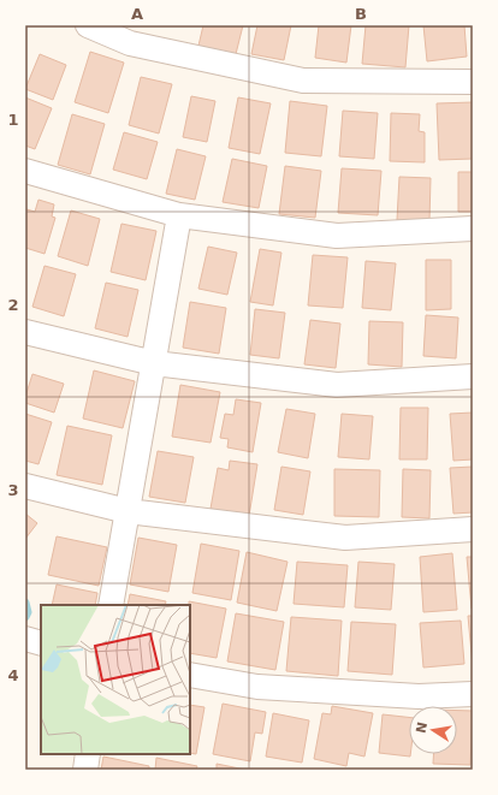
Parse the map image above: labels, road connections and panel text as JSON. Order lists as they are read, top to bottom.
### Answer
{
  "north": "left",
  "grid": {
    "columns": ["A", "B"],
    "rows": [
      "1",
      "2",
      "3",
      "4"
    ]
  }
}
